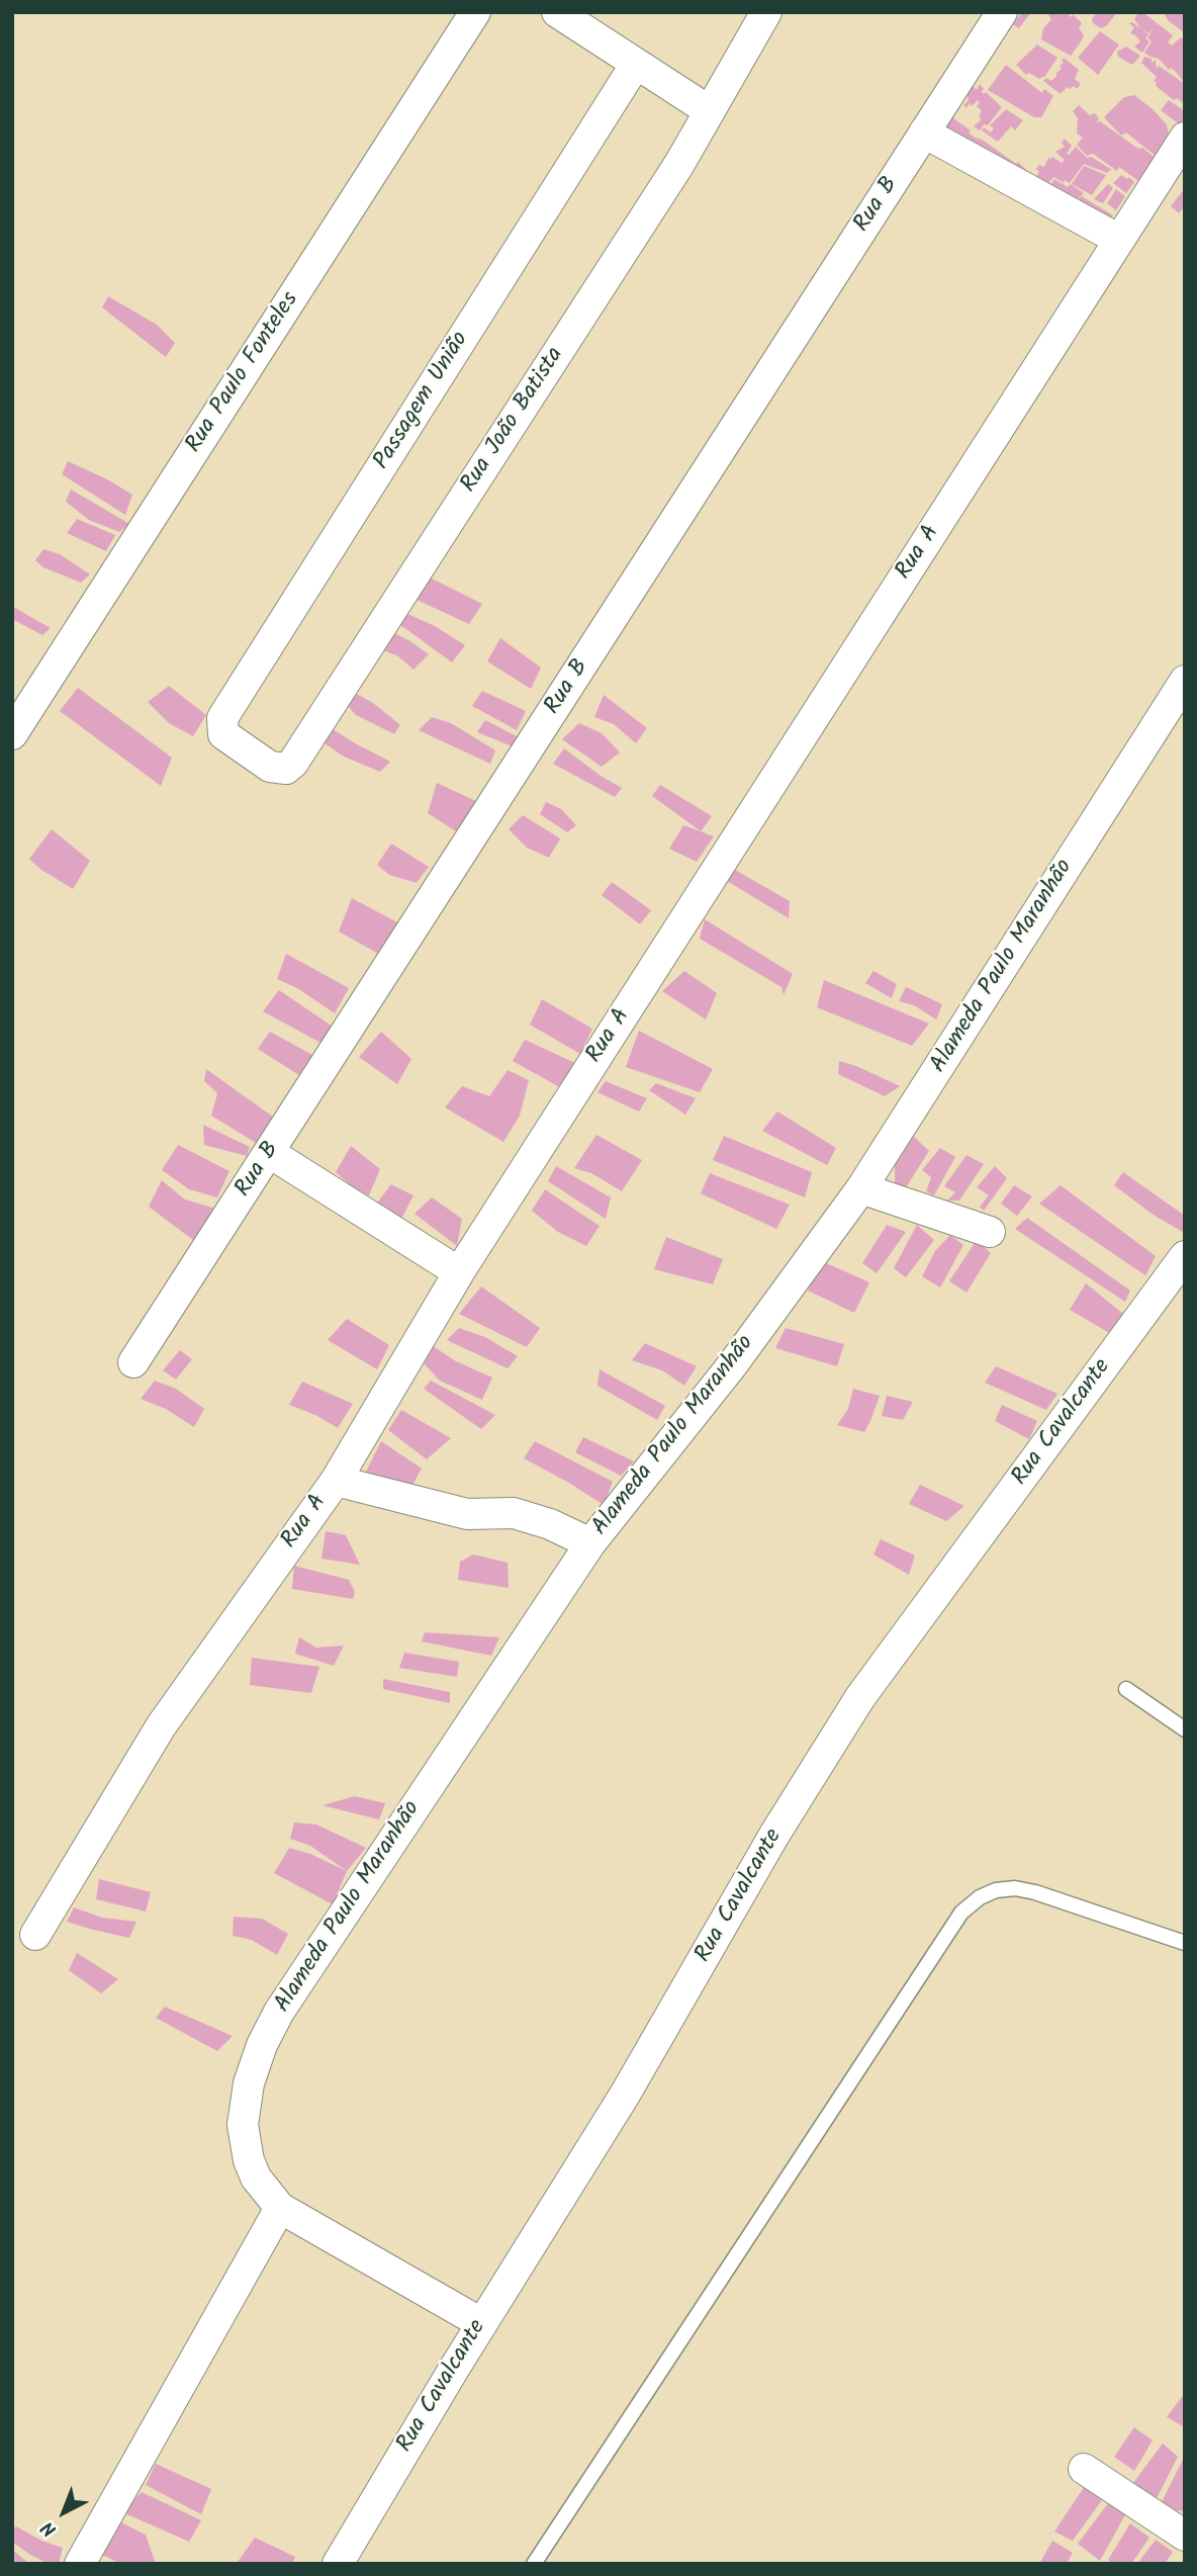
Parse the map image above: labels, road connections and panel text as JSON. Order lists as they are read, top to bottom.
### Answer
{
  "streets": {
    "street": [
      "Rua B",
      "Rua Paulo Fonteles",
      "Passagem União",
      "Rua João Batista",
      "Rua A",
      "Alameda Paulo Maranhão",
      "Rua Cavalcante"
    ]
  },
  "crossings": [
    ["Passagem União", "Rua João Batista"],
    ["Alameda Paulo Maranhão", "Rua Cavalcante"]
  ],
  "north": "bottom left"
}
